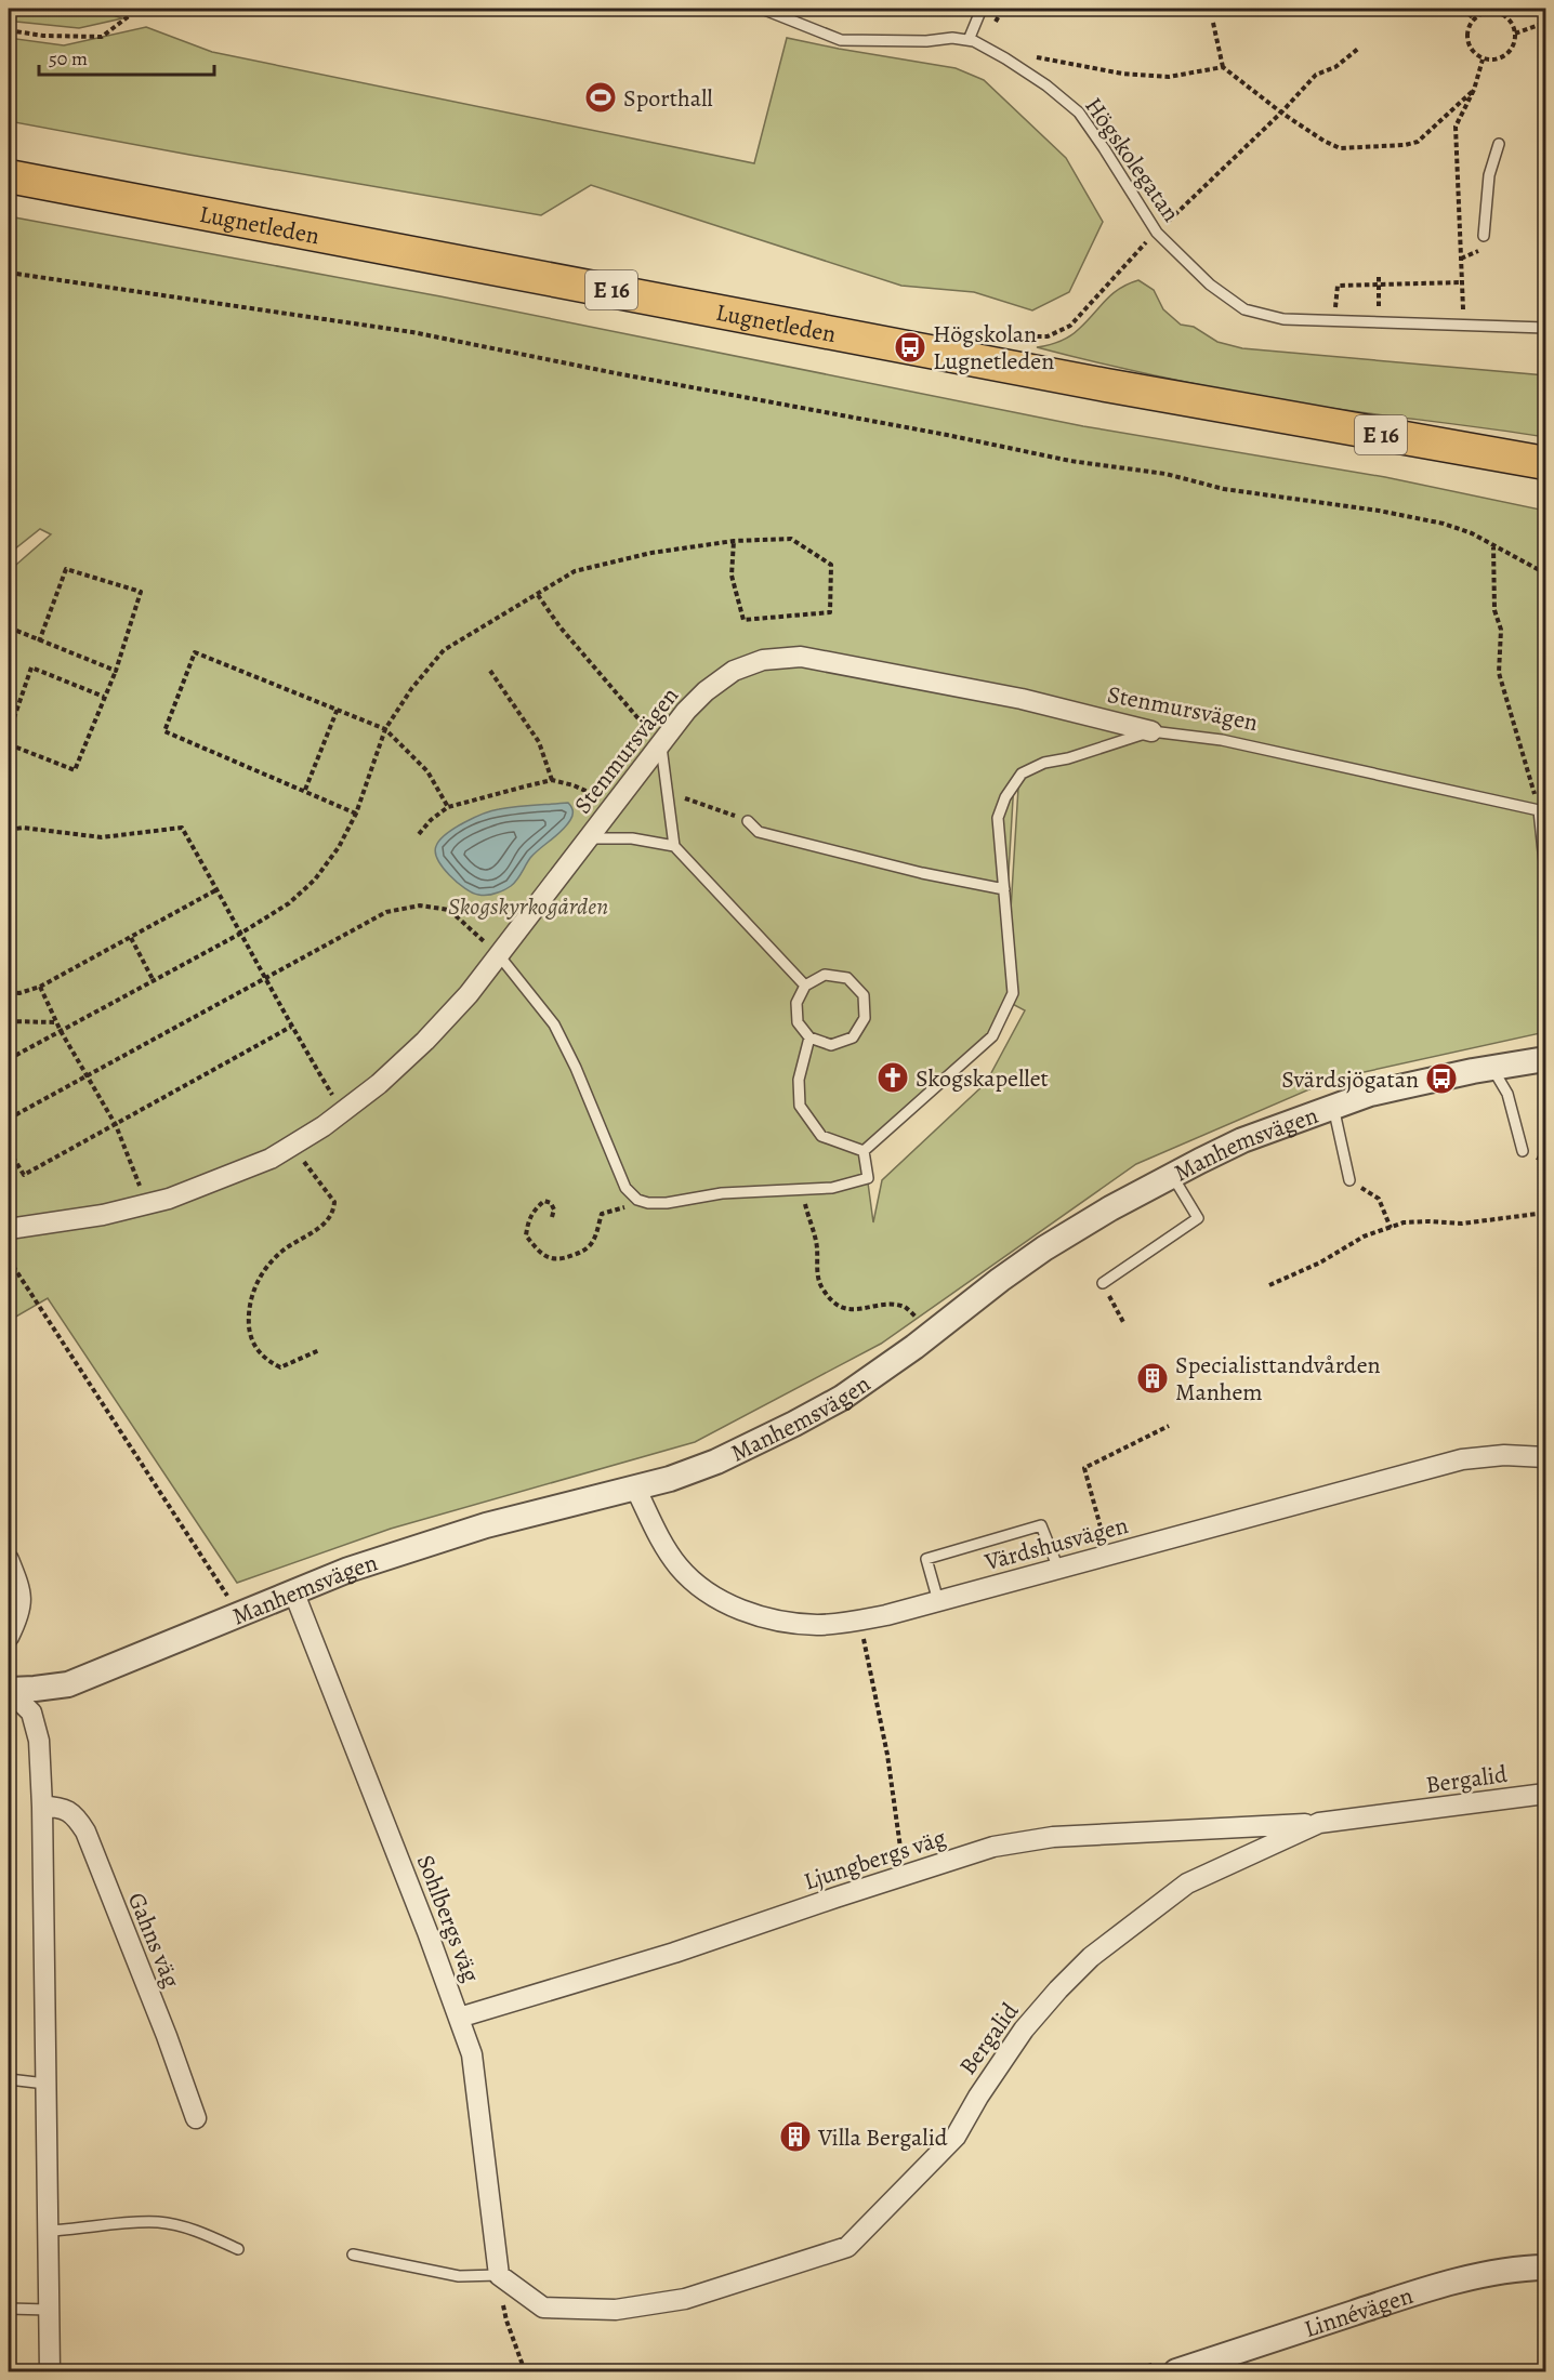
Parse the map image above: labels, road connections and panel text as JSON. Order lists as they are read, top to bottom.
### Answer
{
  "streets": {
    "highway": ["Lugnetleden", "E 16"],
    "street": [
      "Stenmursvägen",
      "Manhemsvägen",
      "Värdshusvägen",
      "Bergalid",
      "Ljungbergs väg",
      "Sohlbergs väg",
      "Gahns väg",
      "Linnévägen"
    ],
    "lane": ["Högskolegatan"]
  },
  "crossings": [
    ["Manhemsvägen", "Värdshusvägen"],
    ["Manhemsvägen", "Sohlbergs väg"],
    ["Bergalid", "Ljungbergs väg"],
    ["Bergalid", "Sohlbergs väg"],
    ["Ljungbergs väg", "Sohlbergs väg"]
  ],
  "parks": ["Skogskyrkogården"],
  "places": {
    "sports": ["Sporthall"],
    "bus stop": ["Högskolan Lugnetleden", "Svärdsjögatan"],
    "church": ["Skogskapellet"],
    "building": ["Specialisttandvården Manhem", "Villa Bergalid"]
  },
  "scale_bar": "50 m"
}
